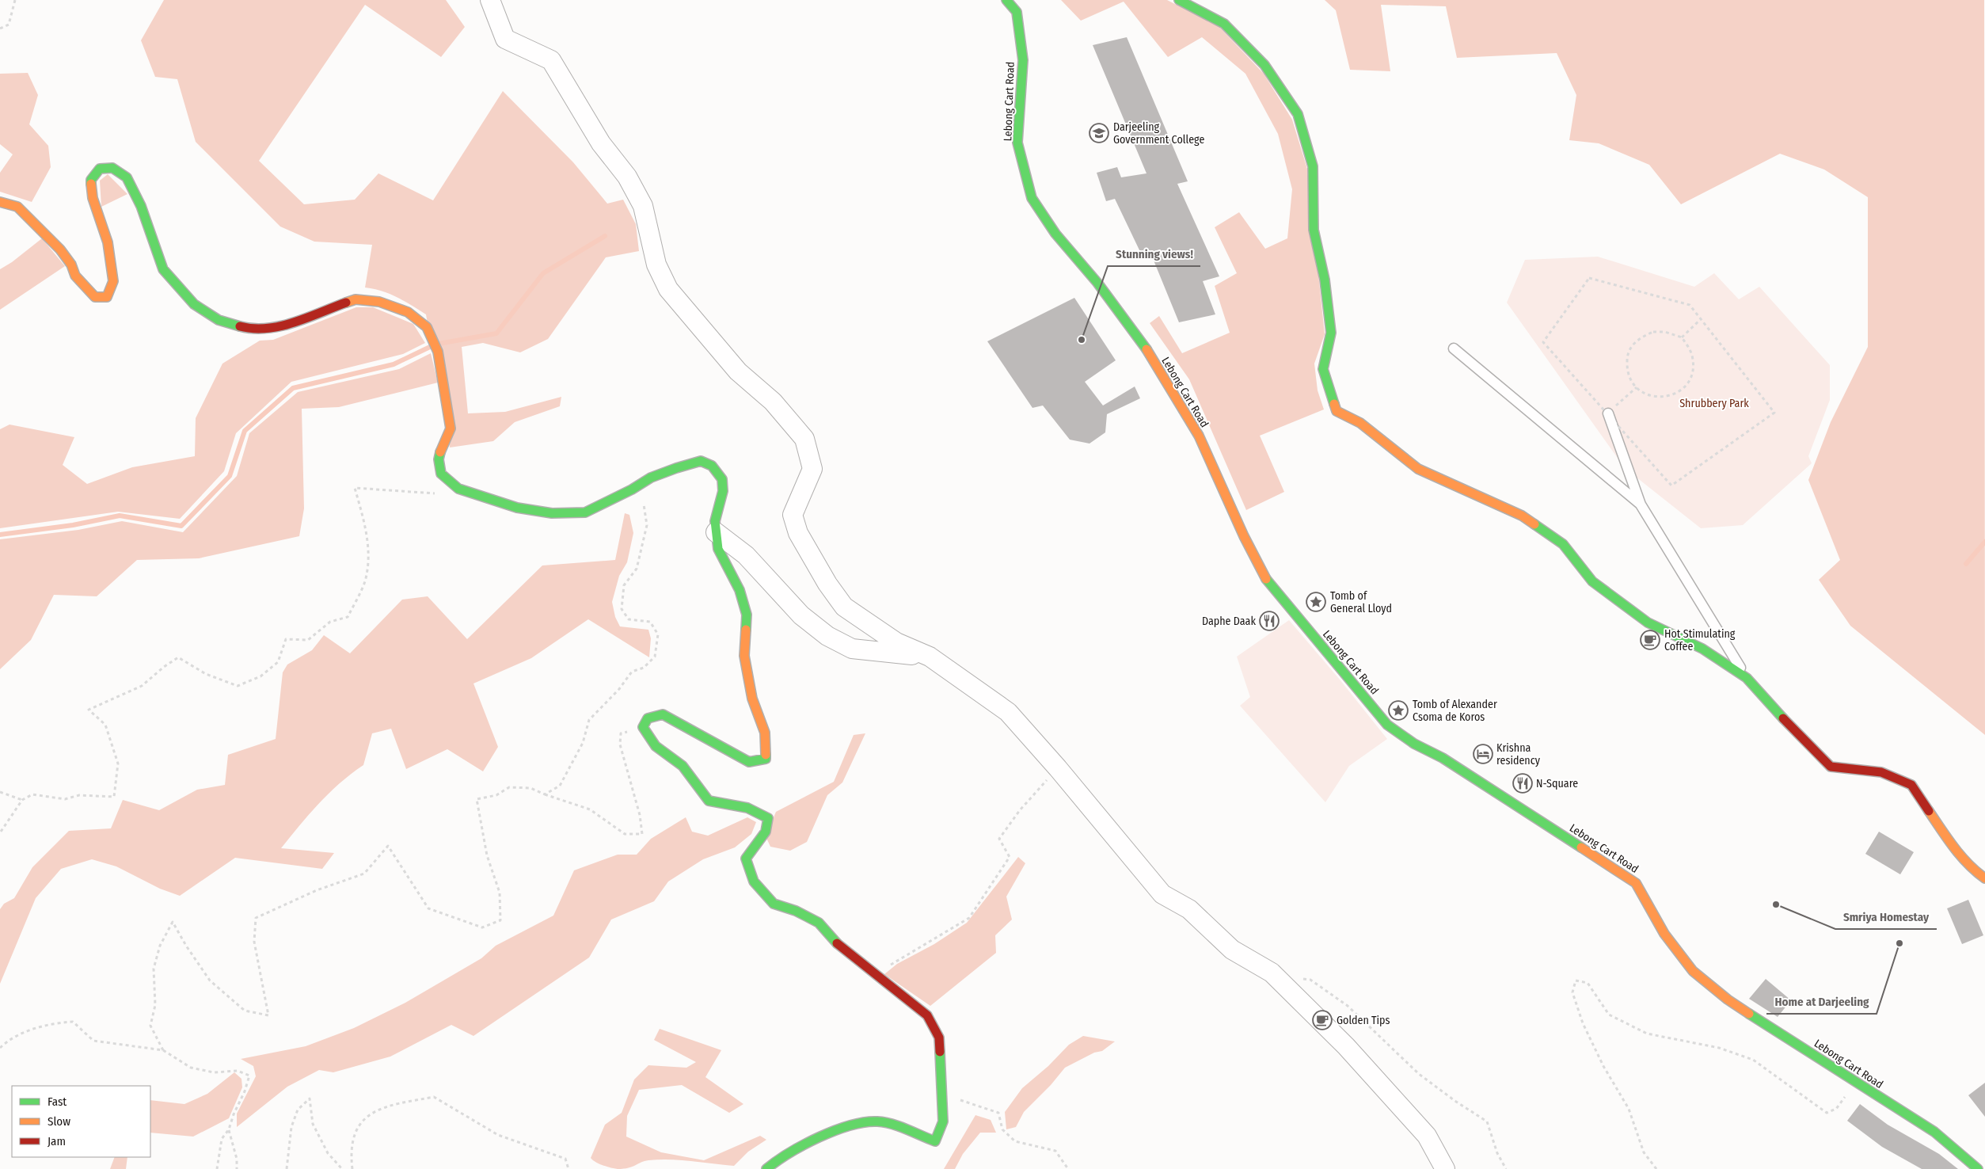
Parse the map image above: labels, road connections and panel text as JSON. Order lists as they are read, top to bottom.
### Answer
{
  "streets": {
    "main road": ["Lebong Cart Road"]
  },
  "parks": ["Shrubbery Park"],
  "places": {
    "school or university": ["Darjeeling Government College"],
    "other": ["Stunning views!", "Smriya Homestay", "Home at Darjeeling"],
    "place": ["Tomb of General Lloyd", "Tomb of Alexander Csoma de Koros"],
    "restaurant": ["Daphe Daak", "N-Square"],
    "cafe": ["Hot Stimulating Coffee", "Golden Tips"],
    "hotel": ["Krishna residency"]
  },
  "legend": ["Fast", "Slow", "Jam"]
}
